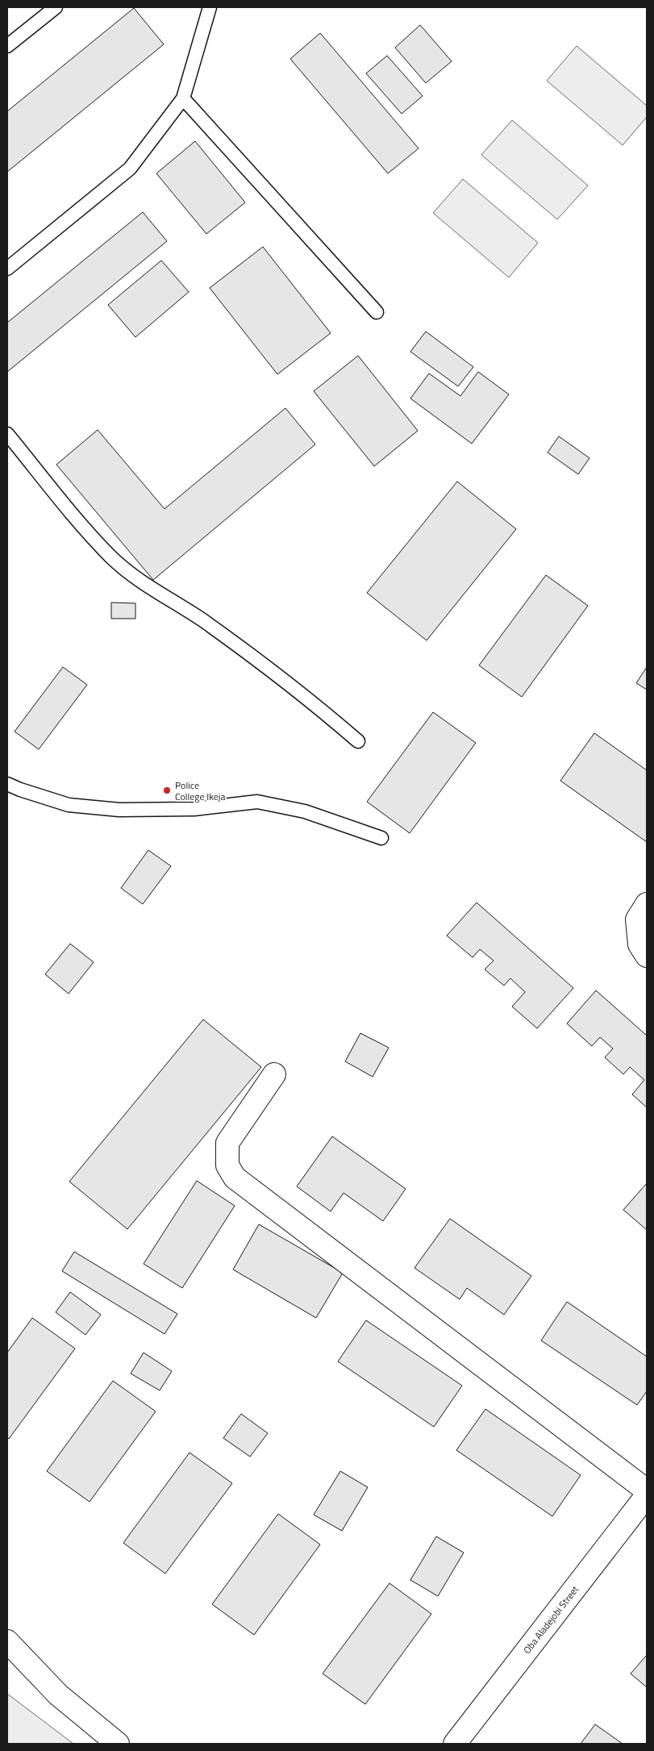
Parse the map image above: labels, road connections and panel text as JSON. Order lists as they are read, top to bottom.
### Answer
{
  "streets": {
    "street": ["Oba Aladejobi Street"]
  },
  "places": ["Police College Ikeja"]
}
